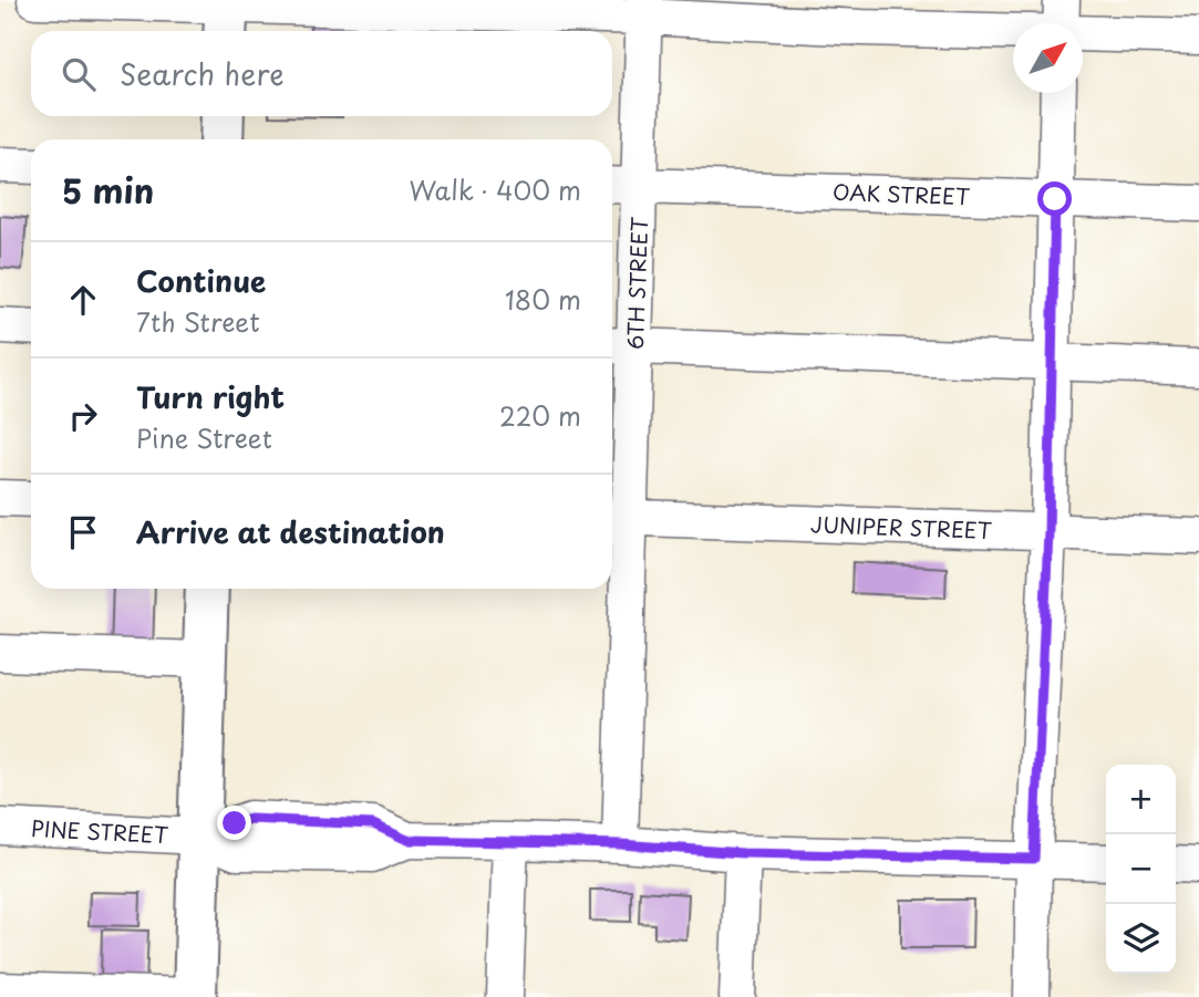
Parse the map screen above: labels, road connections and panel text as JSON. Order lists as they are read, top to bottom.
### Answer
{
  "streets": {
    "street": [
      "OAK STREET",
      "6TH STREET",
      "JUNIPER STREET",
      "PINE STREET"
    ]
  },
  "crossings": [
    ["OAK STREET", "6TH STREET"],
    ["6TH STREET", "JUNIPER STREET"],
    ["6TH STREET", "PINE STREET"]
  ],
  "north": "top right",
  "page": {
    "search": "Search here",
    "heading": ["5 min", "Walk · 400 m"],
    "list": [
      ["Continue", "7th Street", "180 m"],
      ["Turn right", "Pine Street", "220 m"],
      "Arrive at destination"
    ],
    "map_buttons": ["+", "−"]
  }
}
